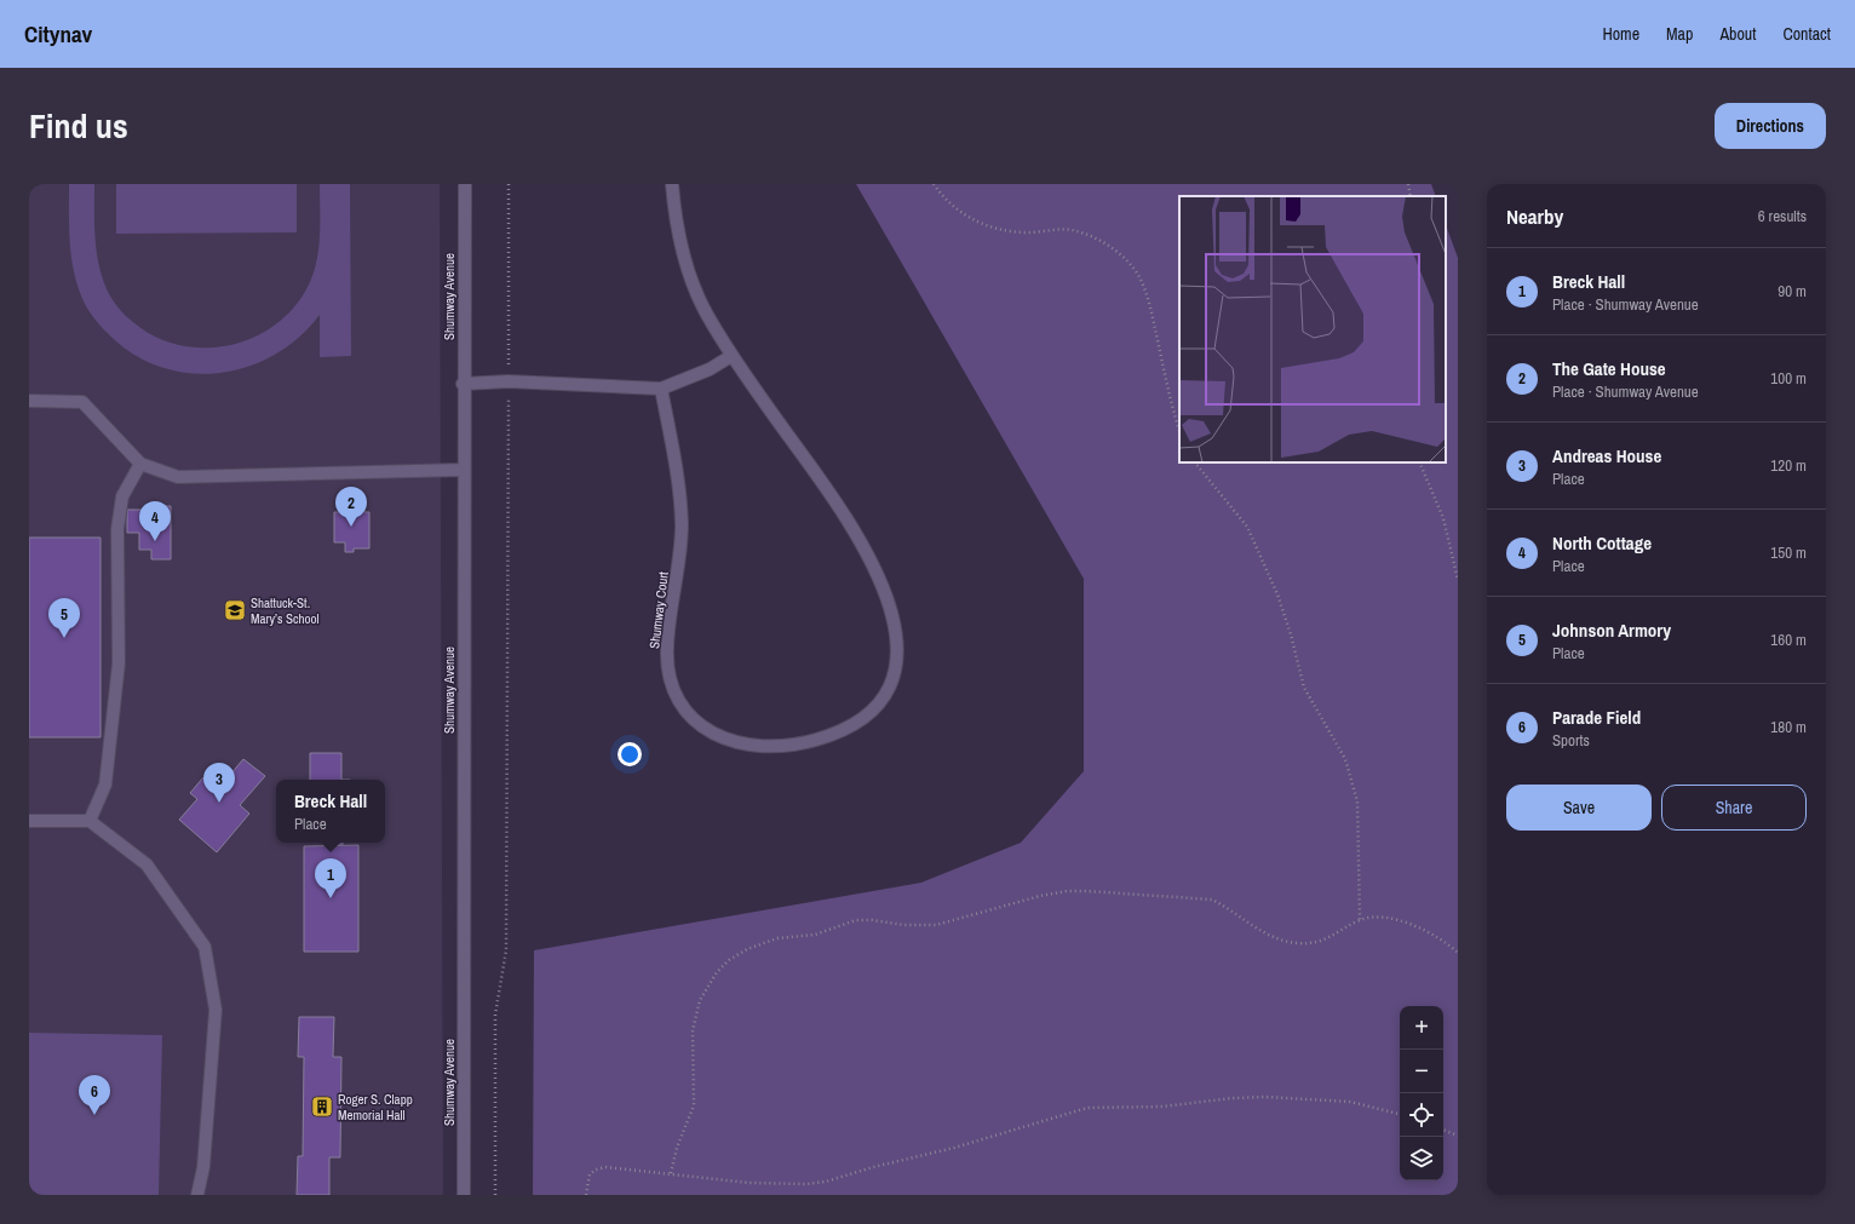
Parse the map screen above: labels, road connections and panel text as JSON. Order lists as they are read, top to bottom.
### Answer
{
  "streets": {
    "street": ["Shumway Avenue", "Shumway Court"]
  },
  "places": {
    "school or university": ["Shattuck-St. Mary’s School"],
    "building": ["Roger S. Clapp Memorial Hall"]
  },
  "page": {
    "header": "Citynav",
    "nav": [
      "Home",
      "Map",
      "About",
      "Contact"
    ],
    "title": "Find us",
    "buttons": [
      "Directions",
      ["Save", "Share"]
    ],
    "heading": ["Nearby", "6 results"],
    "list": [
      {
        "mark": "1",
        "name": "Breck Hall",
        "note": "Place · Shumway Avenue",
        "value": "90 m"
      },
      {
        "mark": "2",
        "name": "The Gate House",
        "note": "Place · Shumway Avenue",
        "value": "100 m"
      },
      {
        "mark": "3",
        "name": "Andreas House",
        "note": "Place",
        "value": "120 m"
      },
      {
        "mark": "4",
        "name": "North Cottage",
        "note": "Place",
        "value": "150 m"
      },
      {
        "mark": "5",
        "name": "Johnson Armory",
        "note": "Place",
        "value": "160 m"
      },
      {
        "mark": "6",
        "name": "Parade Field",
        "note": "Sports",
        "value": "180 m"
      }
    ],
    "pins": [
      "2",
      "4",
      "5",
      "3",
      "1",
      "6"
    ],
    "popup": ["Breck Hall", "Place"],
    "map_buttons": ["+", "−"]
  }
}
